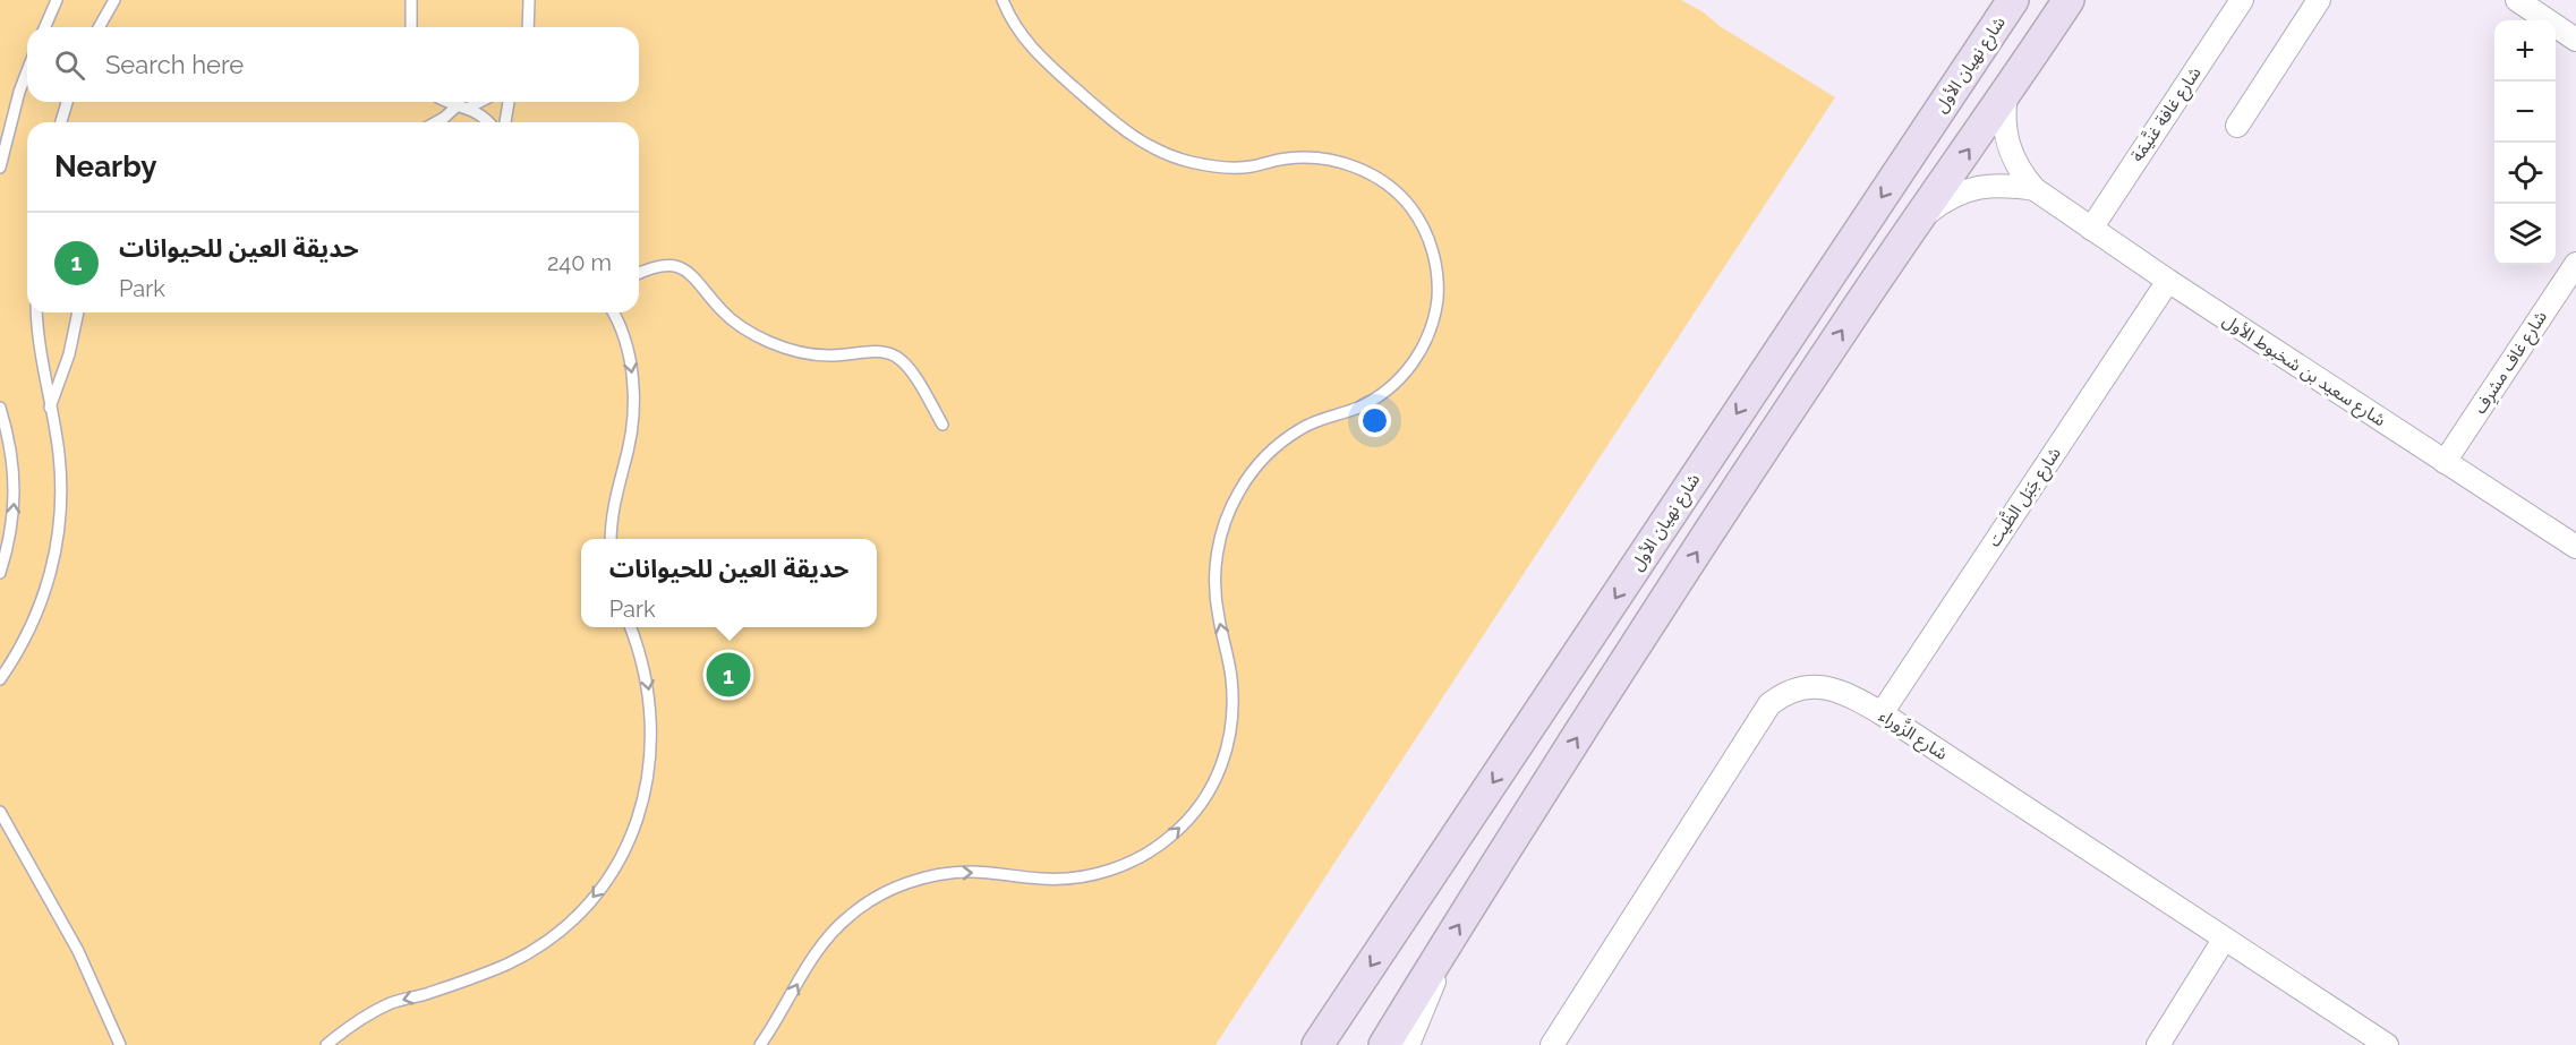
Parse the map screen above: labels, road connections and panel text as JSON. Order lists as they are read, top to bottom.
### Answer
{
  "streets": {
    "main road": ["شارع نهيان الأول"],
    "street": [
      "شارع غافة غنَّيمَة",
      "شارع غاف مشرِف",
      "شارع سعيد بن شخبوط الأول",
      "شارع جَبَل الظَّيت",
      "شارع الزَّوراء"
    ]
  },
  "crossings": [
    ["شارع غافة غنَّيمَة", "شارع سعيد بن شخبوط الأول"],
    ["شارع غاف مشرِف", "شارع سعيد بن شخبوط الأول"],
    ["شارع سعيد بن شخبوط الأول", "شارع جَبَل الظَّيت"],
    ["شارع جَبَل الظَّيت", "شارع الزَّوراء"]
  ],
  "page": {
    "map_buttons": ["+", "−"],
    "search": "Search here",
    "heading": "Nearby",
    "list": [
      {
        "mark": "1",
        "name": "حديقة العين للحيوانات",
        "note": "Park",
        "value": "240 m"
      }
    ],
    "popup": ["حديقة العين للحيوانات", "Park"],
    "pins": "1"
  }
}
